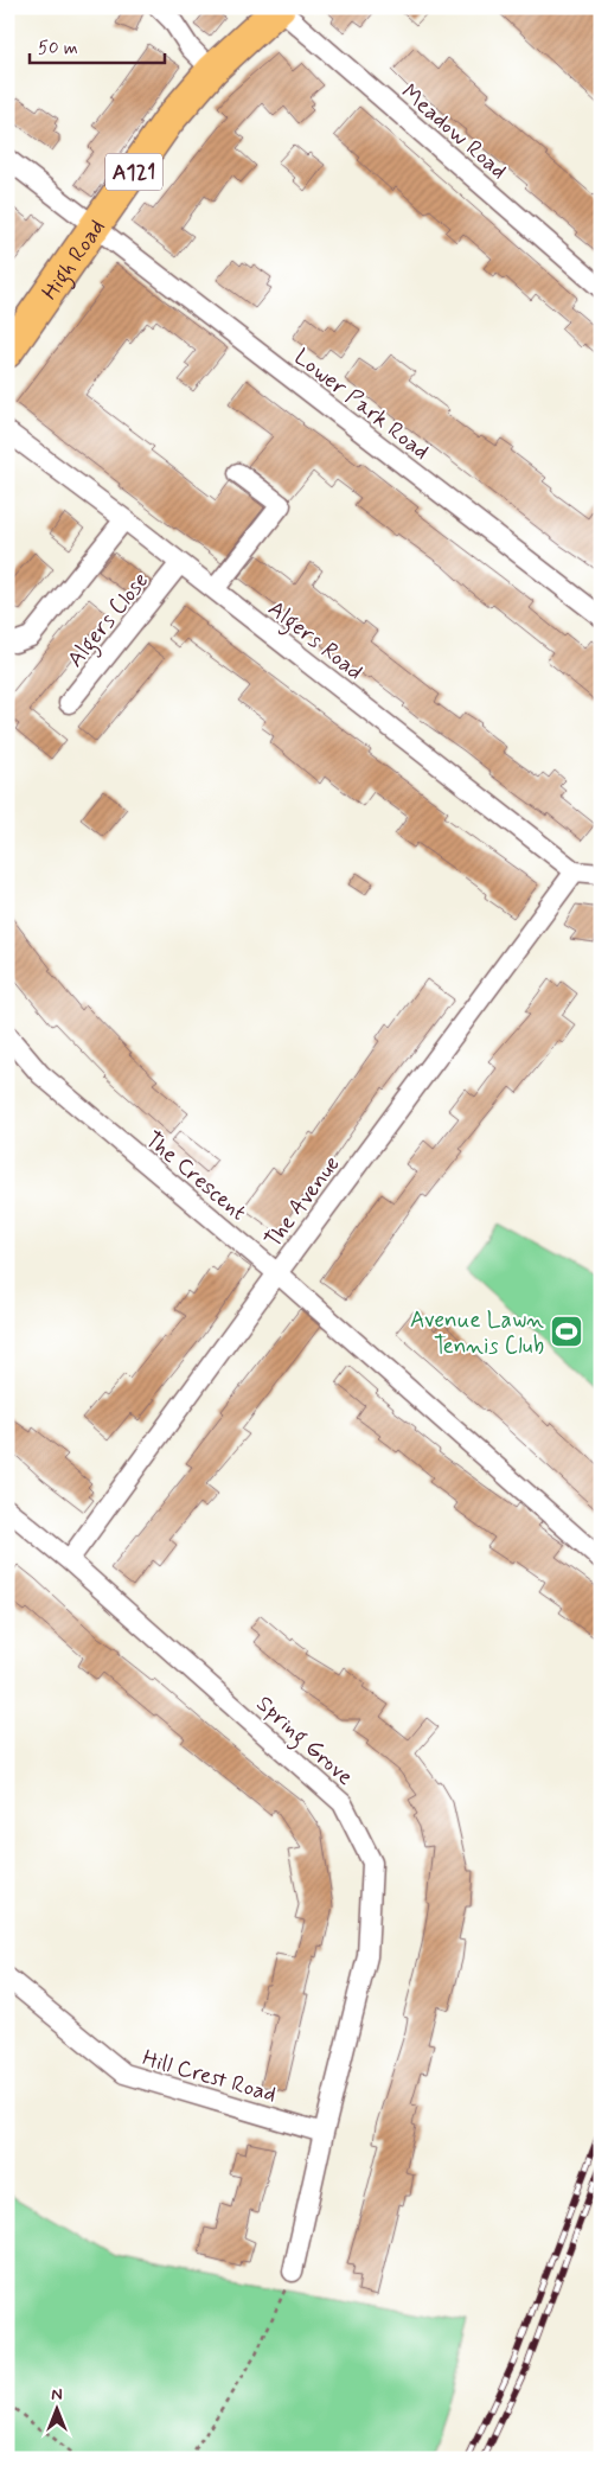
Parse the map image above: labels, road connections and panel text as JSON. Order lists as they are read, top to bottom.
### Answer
{
  "streets": {
    "main road": ["A121", "High Road"],
    "street": [
      "Meadow Road",
      "Lower Park Road",
      "Algers Close",
      "Algers Road",
      "The Crescent",
      "The Avenue",
      "Spring Grove",
      "Hill Crest Road"
    ]
  },
  "crossings": [
    ["Meadow Road", "High Road"],
    ["High Road", "Lower Park Road"],
    ["Algers Close", "Algers Road"],
    ["Algers Road", "The Avenue"],
    ["The Crescent", "The Avenue"],
    ["The Avenue", "Spring Grove"],
    ["Spring Grove", "Hill Crest Road"]
  ],
  "places": {
    "sports": ["Avenue Lawn Tennis Club"]
  },
  "scale_bar": "50 m",
  "north": "top"
}
